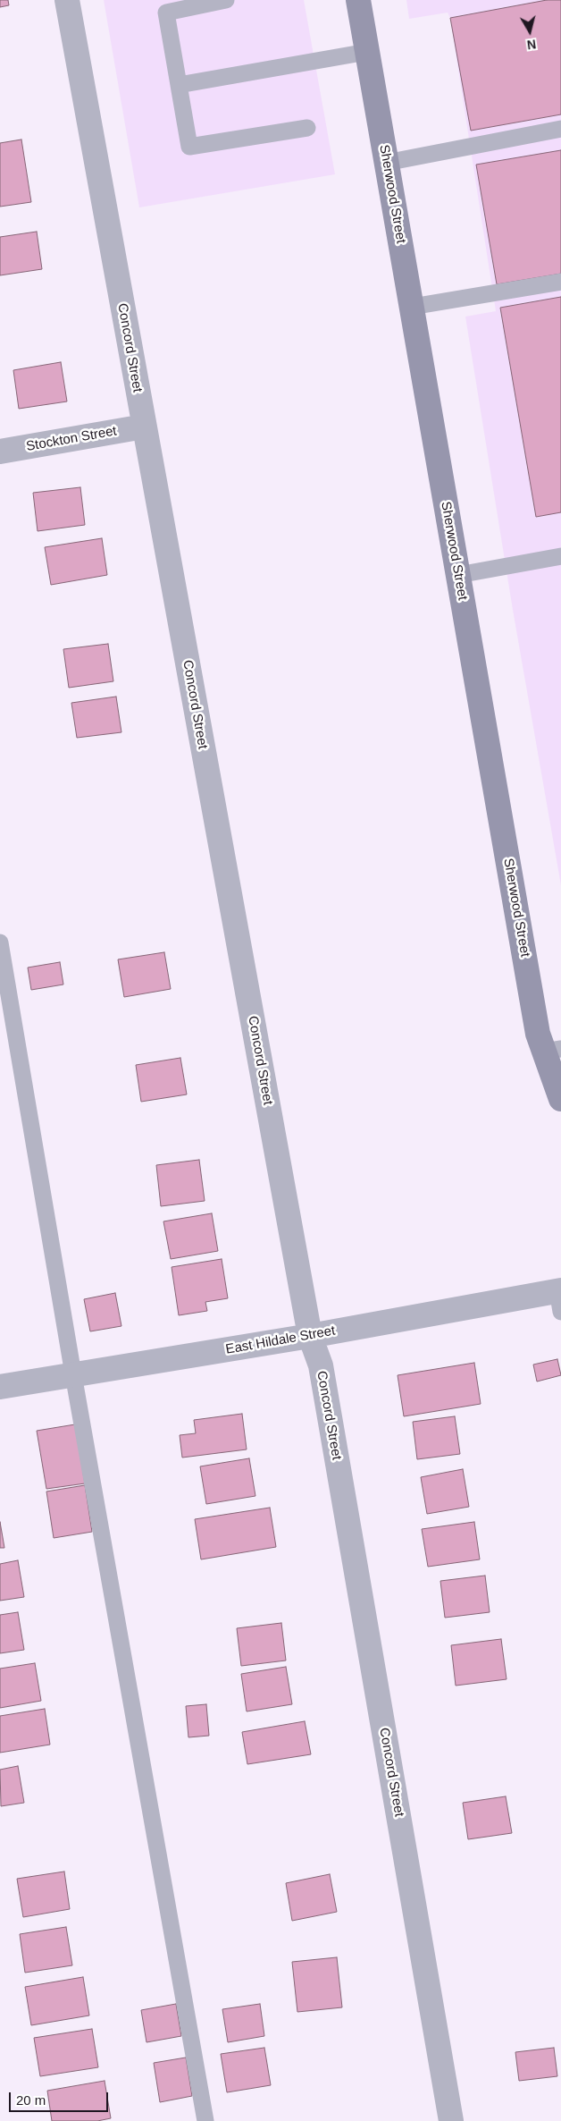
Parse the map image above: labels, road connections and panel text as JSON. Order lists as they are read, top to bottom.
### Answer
{
  "streets": {
    "street": [
      "Sherwood Street",
      "Concord Street",
      "Stockton Street",
      "East Hildale Street"
    ]
  },
  "crossings": [
    ["Concord Street", "Stockton Street"],
    ["Concord Street", "East Hildale Street"]
  ],
  "scale_bar": "20 m",
  "north": "bottom"
}
